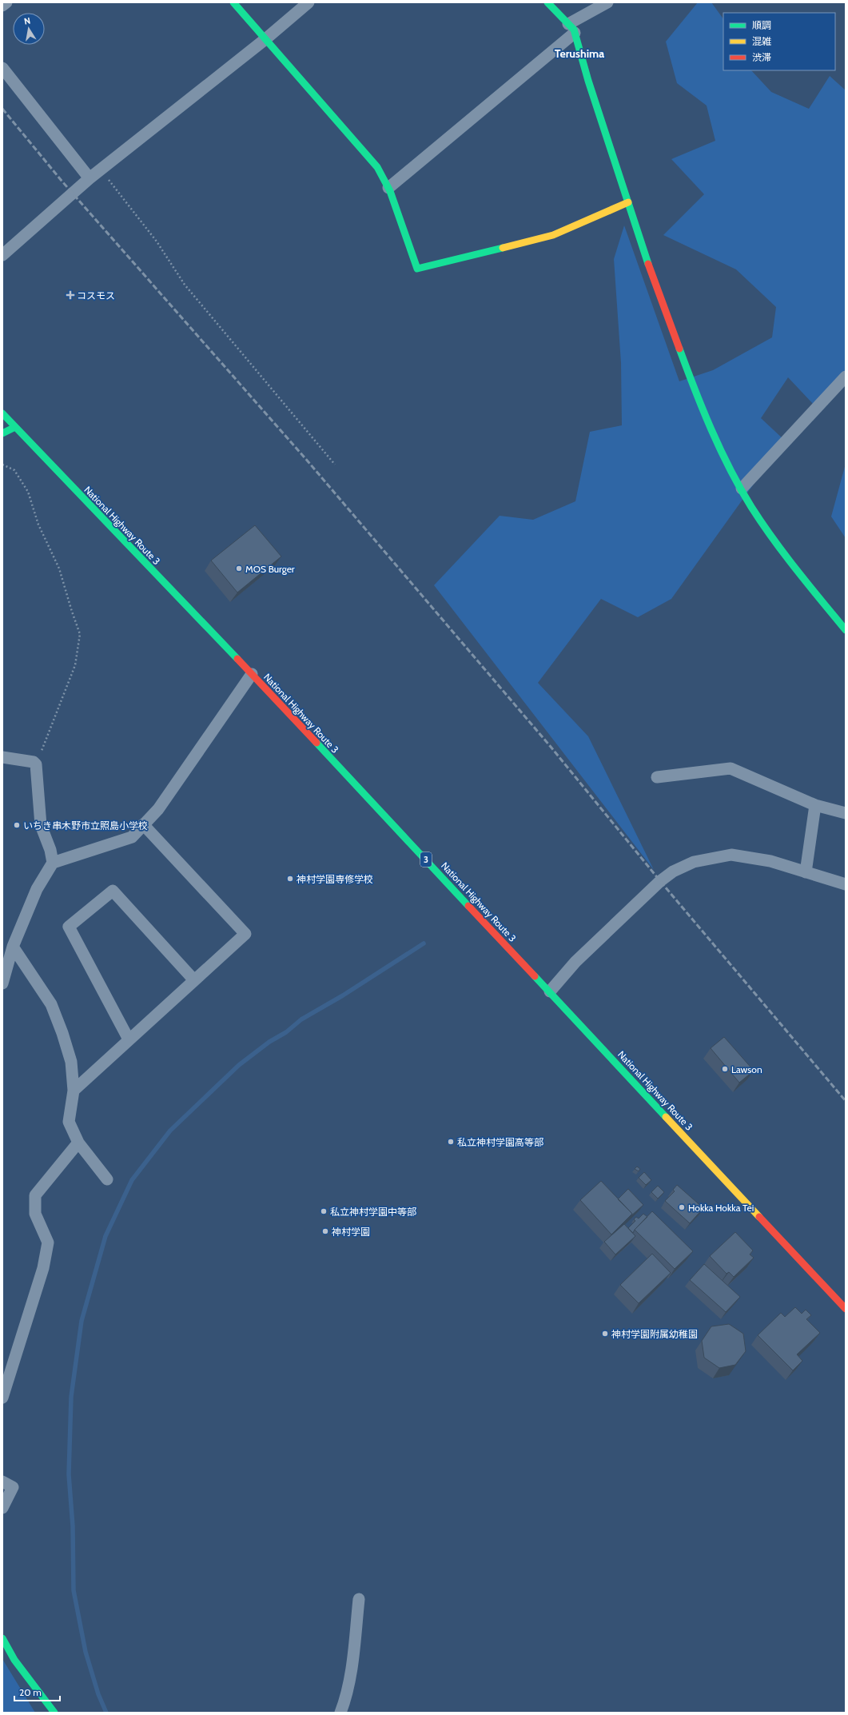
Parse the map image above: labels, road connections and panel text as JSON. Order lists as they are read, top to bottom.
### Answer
{
  "streets": {
    "main road": ["National Highway Route 3", "3"]
  },
  "districts": ["Terushima"],
  "places": {
    "health": ["コスモス"],
    "other": [
      "MOS Burger",
      "いちき串木野市立照島小学校",
      "神村学園専修学校",
      "Lawson",
      "私立神村学園高等部",
      "Hokka Hokka Tei",
      "私立神村学園中等部",
      "神村学園",
      "神村学園附属幼稚園"
    ]
  },
  "legend": ["順調", "混雑", "渋滞"],
  "scale_bar": "20 m",
  "north": "top"
}
